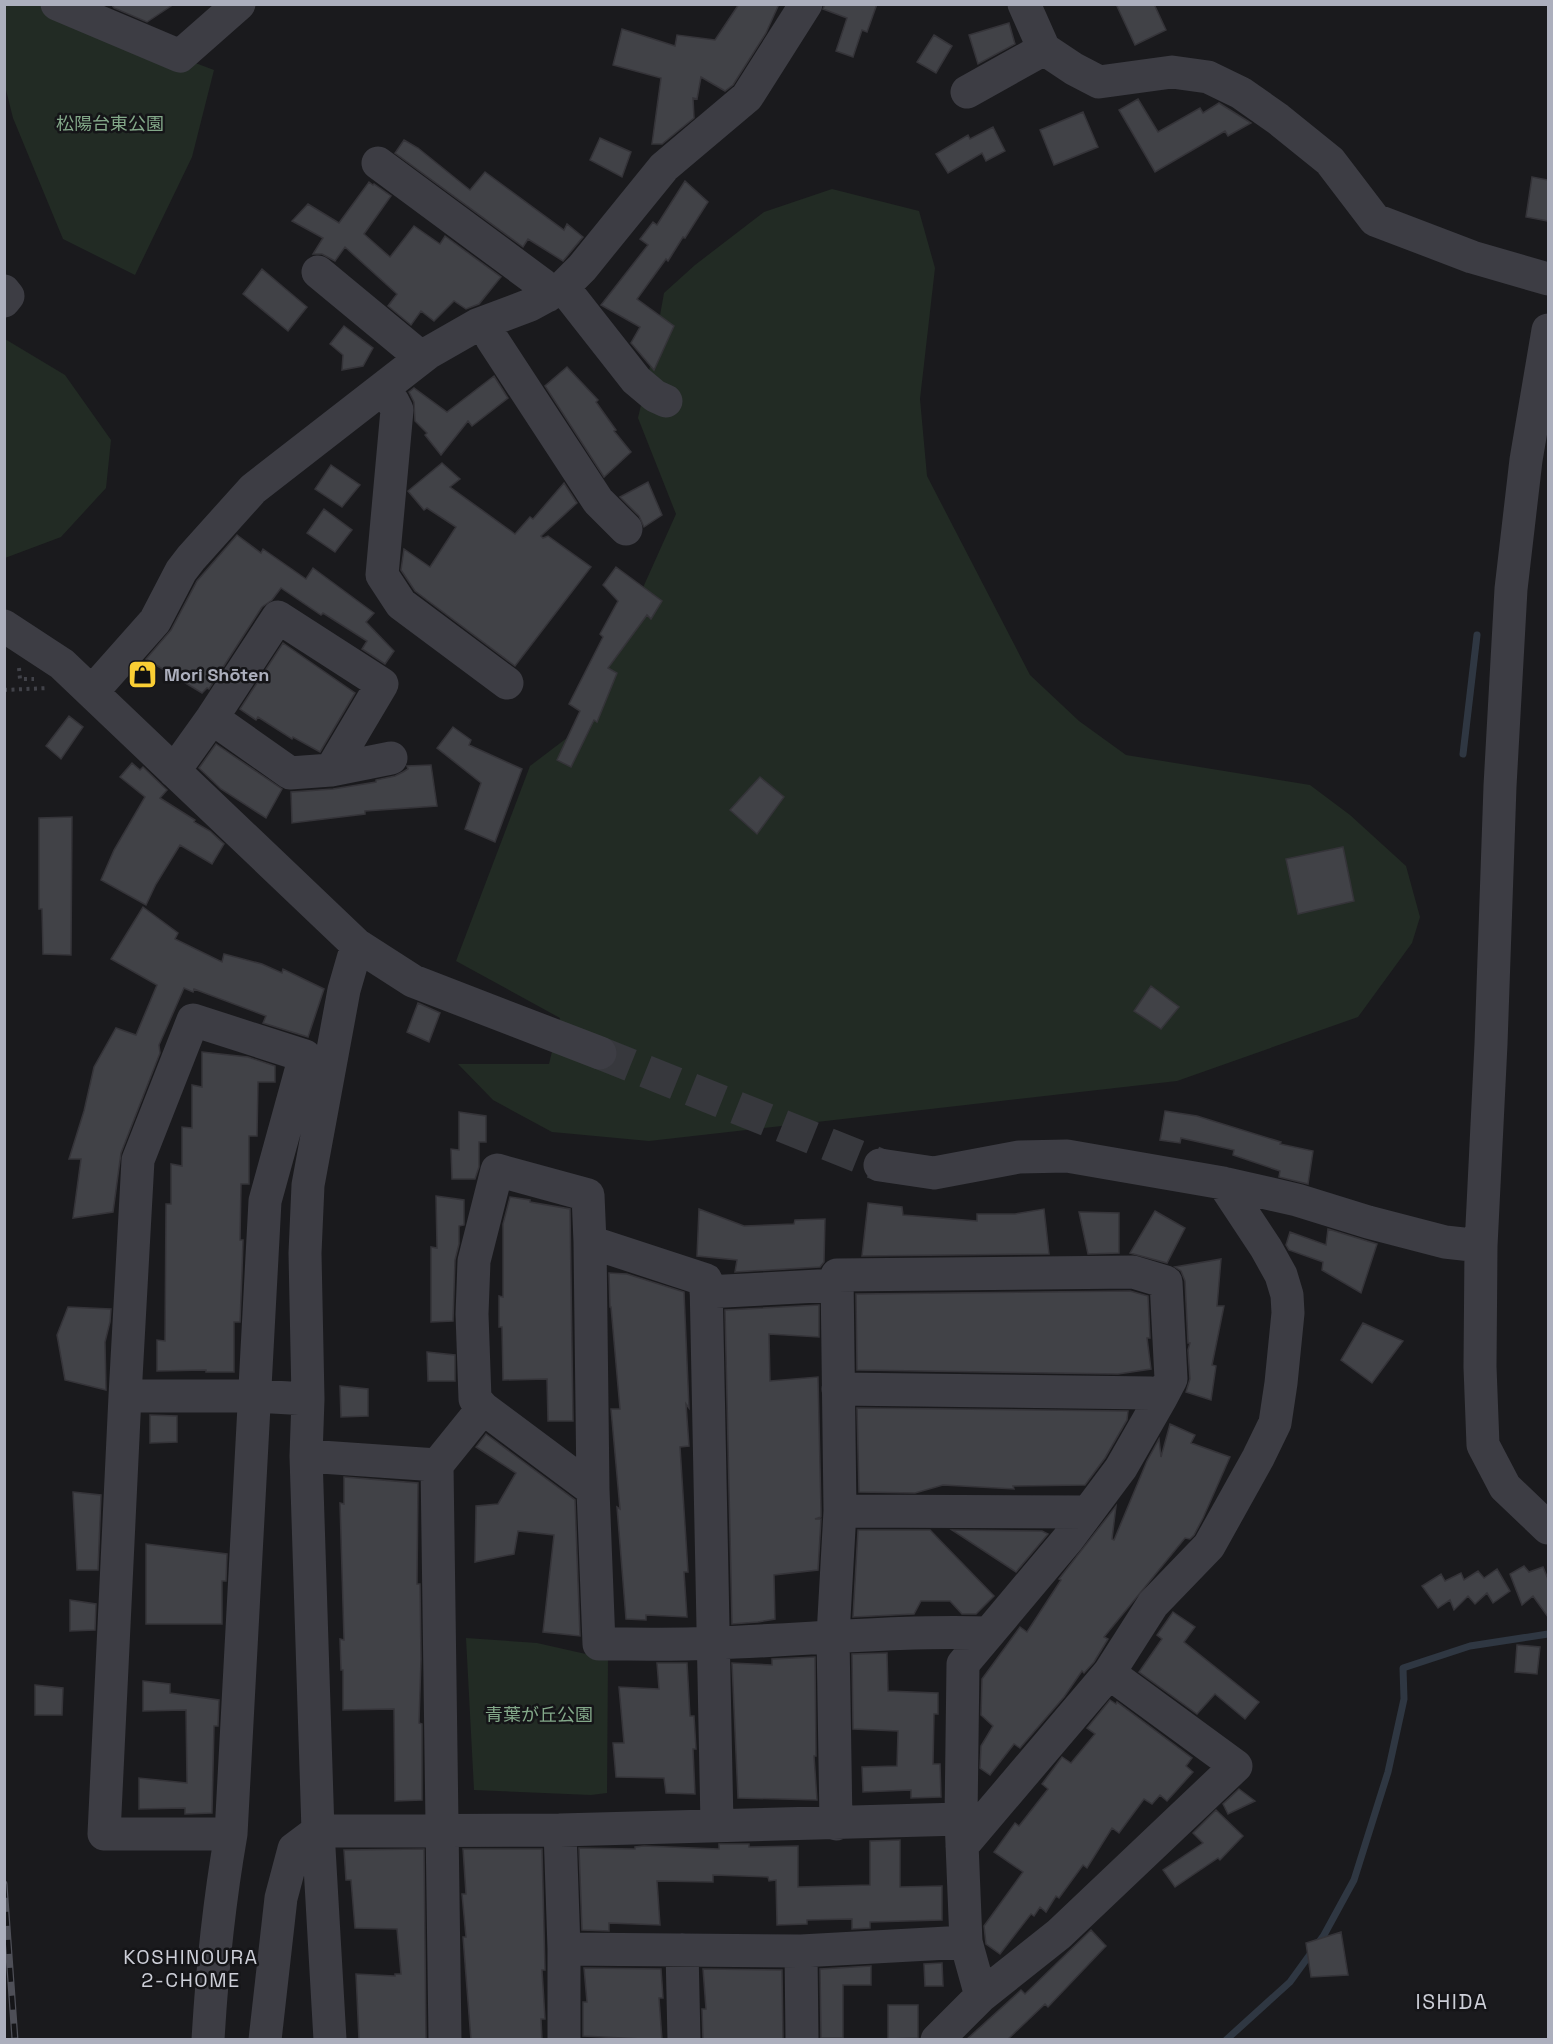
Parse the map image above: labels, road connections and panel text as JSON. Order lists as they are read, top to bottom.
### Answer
{
  "districts": ["KOSHINOURA 2-CHOME", "ISHIDA"],
  "parks": ["松陽台東公園", "青葉が丘公園"],
  "places": {
    "shop": ["Mori Shōten"]
  }
}
